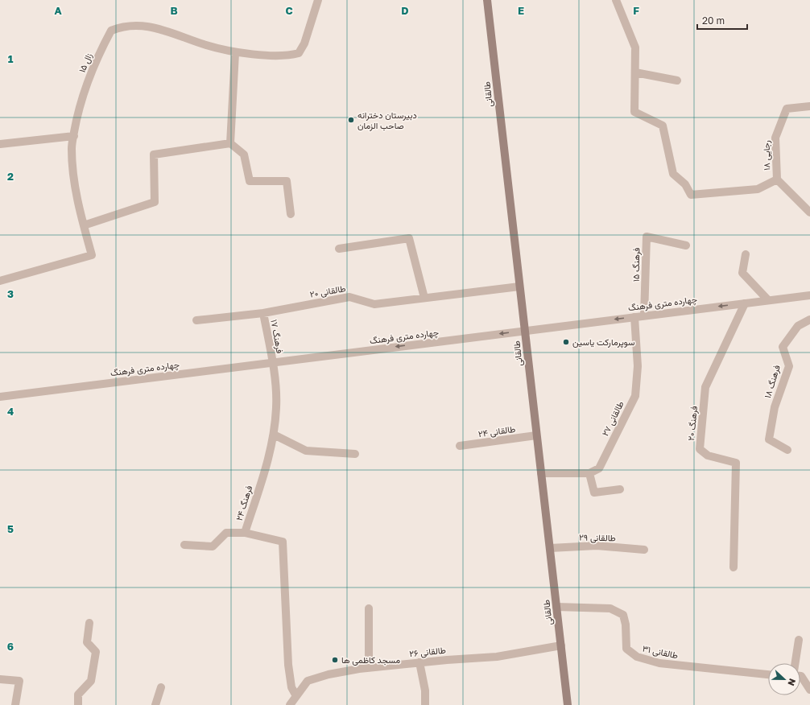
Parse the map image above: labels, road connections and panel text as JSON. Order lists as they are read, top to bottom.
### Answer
{
  "streets": {
    "main road": ["طالقانی"],
    "street": [
      "زال ۱۵",
      "رجایی ۱۸",
      "فرهنگ ۱۵",
      "طالقانی ۲۰",
      "چهارده متری فرهنگ",
      "فرهنگ ۱۷",
      "فرهنگ ۱۸",
      "طالقانی ۲۷",
      "فرهنگ ۲۰",
      "طالقانی ۲۴",
      "فرهنگ ۲۴",
      "طالقانی ۲۹",
      "طالقانی ۲۶",
      "طالقانی ۳۱"
    ]
  },
  "crossings": [
    ["طالقانی", "طالقانی ۲۰"],
    ["طالقانی", "چهارده متری فرهنگ"],
    ["طالقانی", "طالقانی ۲۴"],
    ["طالقانی", "طالقانی ۲۹"],
    ["طالقانی", "طالقانی ۲۶"],
    ["طالقانی", "طالقانی ۳۱"],
    ["فرهنگ ۱۵", "چهارده متری فرهنگ"],
    ["طالقانی ۲۰", "فرهنگ ۱۷"],
    ["چهارده متری فرهنگ", "فرهنگ ۱۷"],
    ["چهارده متری فرهنگ", "طالقانی ۲۷"],
    ["چهارده متری فرهنگ", "فرهنگ ۲۰"],
    ["چهارده متری فرهنگ", "فرهنگ ۲۴"],
    ["فرهنگ ۱۷", "فرهنگ ۲۴"],
    ["فرهنگ ۲۴", "طالقانی ۲۶"]
  ],
  "one_way": ["چهارده متری فرهنگ"],
  "places": ["دبیرستان دخترانه صاحب الزمان", "سوپرمارکت یاسین", "مسجد کاظمی ها"],
  "scale_bar": "20 m",
  "north": "right",
  "grid": {
    "columns": [
      "A",
      "B",
      "C",
      "D",
      "E",
      "F"
    ],
    "rows": [
      "1",
      "2",
      "3",
      "4",
      "5",
      "6"
    ]
  }
}
